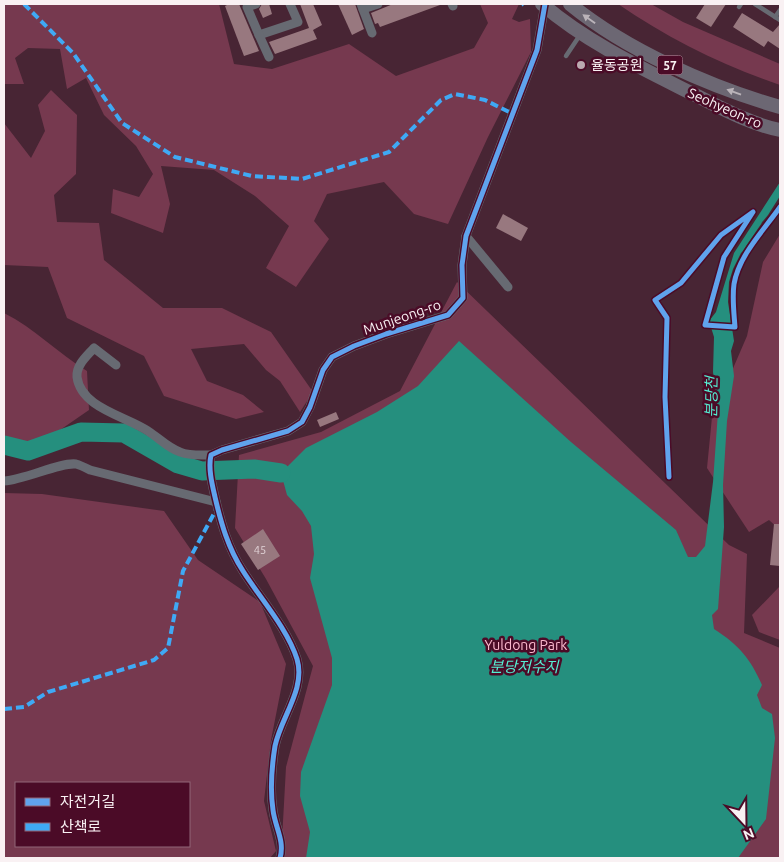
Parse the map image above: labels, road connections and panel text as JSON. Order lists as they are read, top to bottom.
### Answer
{
  "streets": {
    "main road": ["57", "Seohyeon-ro"],
    "street": ["Munjeong-ro"]
  },
  "crossings": [
    ["Seohyeon-ro", "Munjeong-ro"]
  ],
  "water": ["분당천", "분당저수지"],
  "parks": ["Yuldong Park"],
  "places": ["율동공원"],
  "house_numbers": ["45"],
  "legend": ["자전거길", "산책로"],
  "north": "bottom"
}
